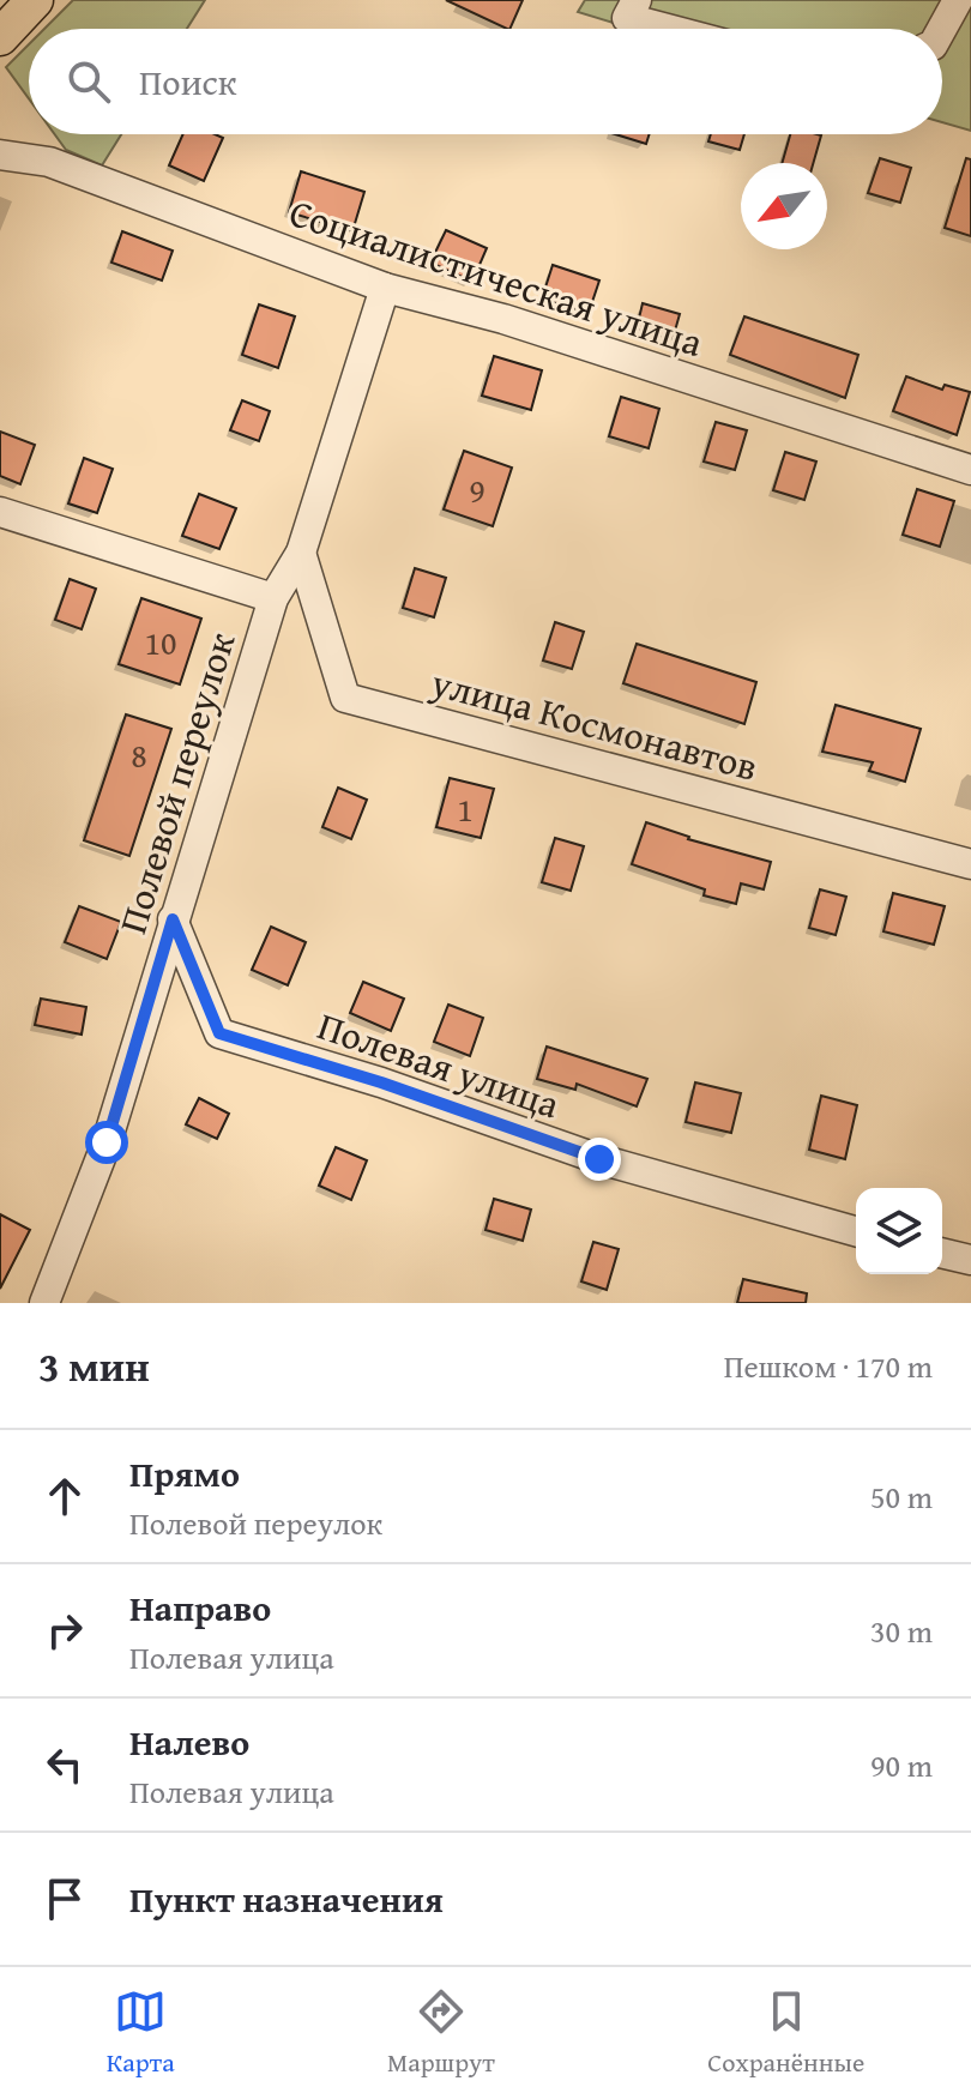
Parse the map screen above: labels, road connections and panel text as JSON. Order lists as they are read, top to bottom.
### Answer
{
  "streets": {
    "street": [
      "Социалистическая улица",
      "улица Космонавтов",
      "Полевой переулок",
      "Полевая улица"
    ]
  },
  "crossings": [
    ["Социалистическая улица", "Полевой переулок"],
    ["улица Космонавтов", "Полевой переулок"],
    ["Полевой переулок", "Полевая улица"]
  ],
  "house_numbers": [
    "9",
    "10",
    "8",
    "1"
  ],
  "north": "bottom left",
  "page": {
    "search": "Поиск",
    "heading": ["3 мин", "Пешком · 170 m"],
    "list": [
      ["Прямо", "Полевой переулок", "50 m"],
      ["Направо", "Полевая улица", "30 m"],
      ["Налево", "Полевая улица", "90 m"],
      "Пункт назначения"
    ],
    "nav": ["Карта", "Маршрут", "Сохранённые"]
  }
}
